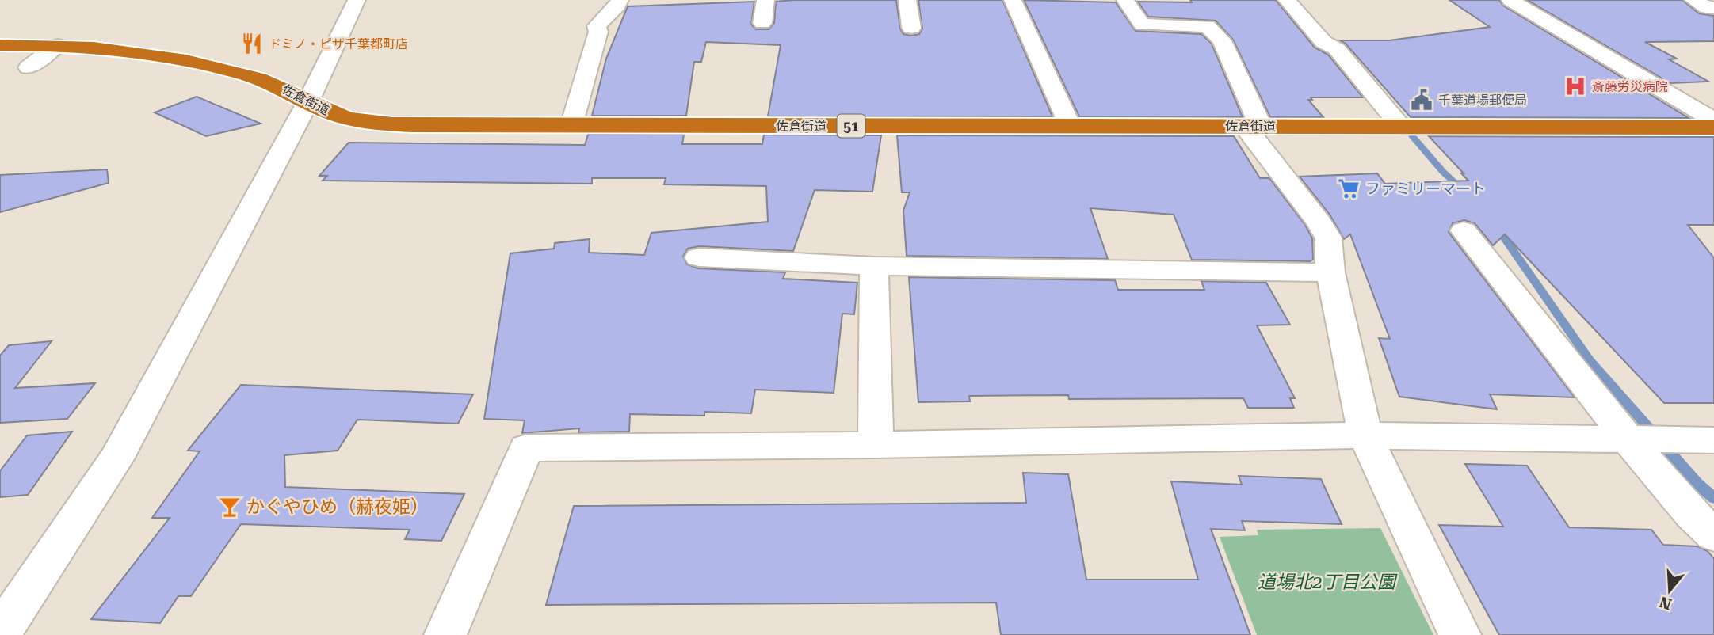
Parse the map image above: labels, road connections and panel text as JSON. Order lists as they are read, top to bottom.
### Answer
{
  "streets": {
    "highway": ["佐倉街道", "51"]
  },
  "parks": ["道場北2丁目公園"],
  "places": {
    "restaurant": ["ドミノ・ピザ千葉都町店"],
    "hospital": ["斎藤労災病院"],
    "public building": ["千葉道場郵便局"],
    "supermarket": ["ファミリーマート"],
    "bar": ["かぐやひめ（赫夜姫）"]
  },
  "north": "bottom"
}
